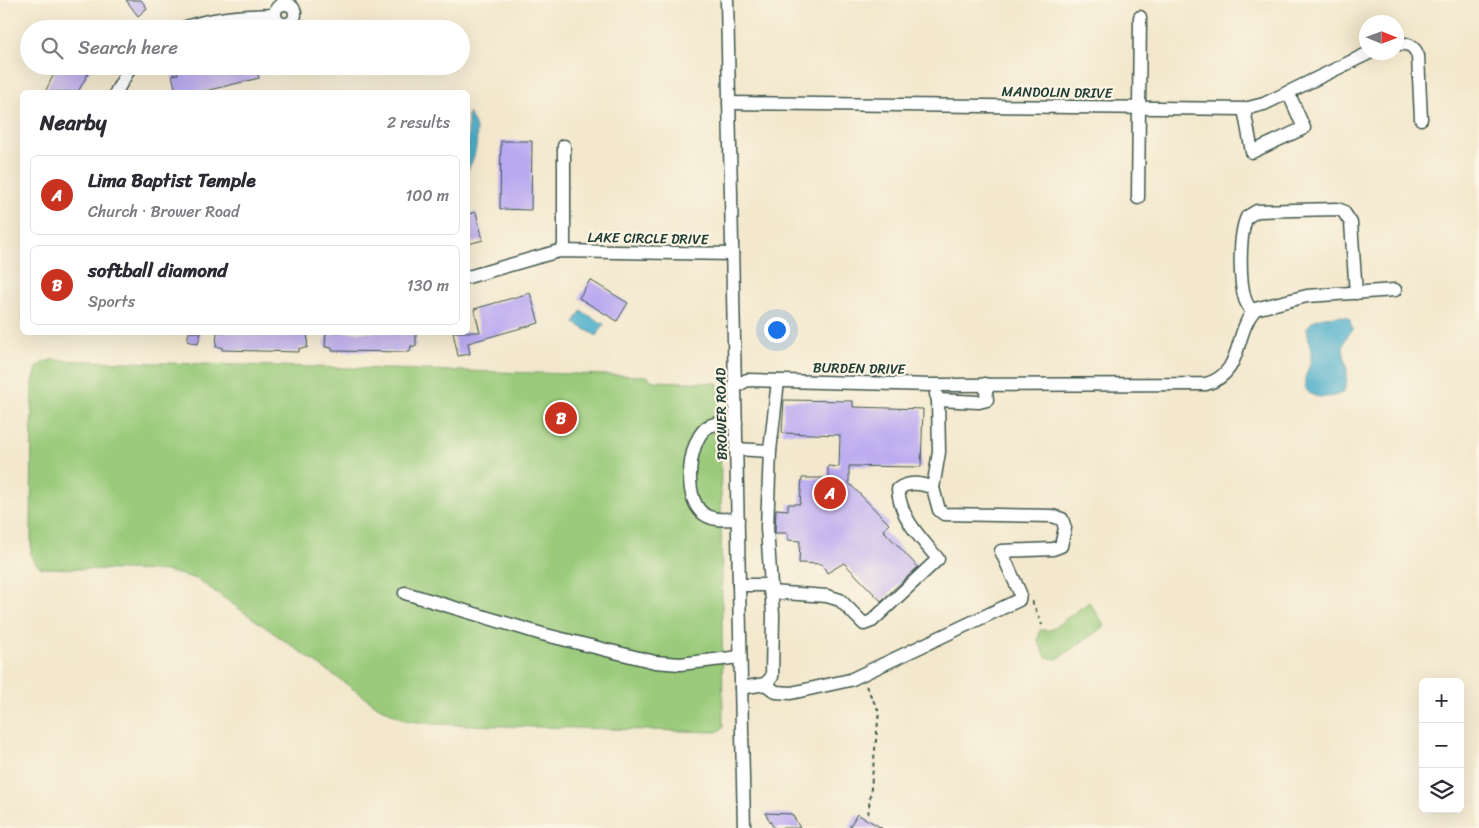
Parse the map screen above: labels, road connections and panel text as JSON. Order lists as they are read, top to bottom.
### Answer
{
  "streets": {
    "street": [
      "MANDOLIN DRIVE",
      "LAKE CIRCLE DRIVE",
      "BURDEN DRIVE",
      "BROWER ROAD"
    ]
  },
  "crossings": [
    ["MANDOLIN DRIVE", "BROWER ROAD"],
    ["LAKE CIRCLE DRIVE", "BROWER ROAD"],
    ["BURDEN DRIVE", "BROWER ROAD"]
  ],
  "north": "right",
  "page": {
    "search": "Search here",
    "heading": ["Nearby", "2 results"],
    "list": [
      {
        "mark": "A",
        "name": "Lima Baptist Temple",
        "note": "Church · Brower Road",
        "value": "100 m"
      },
      {
        "mark": "B",
        "name": "softball diamond",
        "note": "Sports",
        "value": "130 m"
      }
    ],
    "pins": ["B", "A"],
    "map_buttons": ["+", "−"]
  }
}
